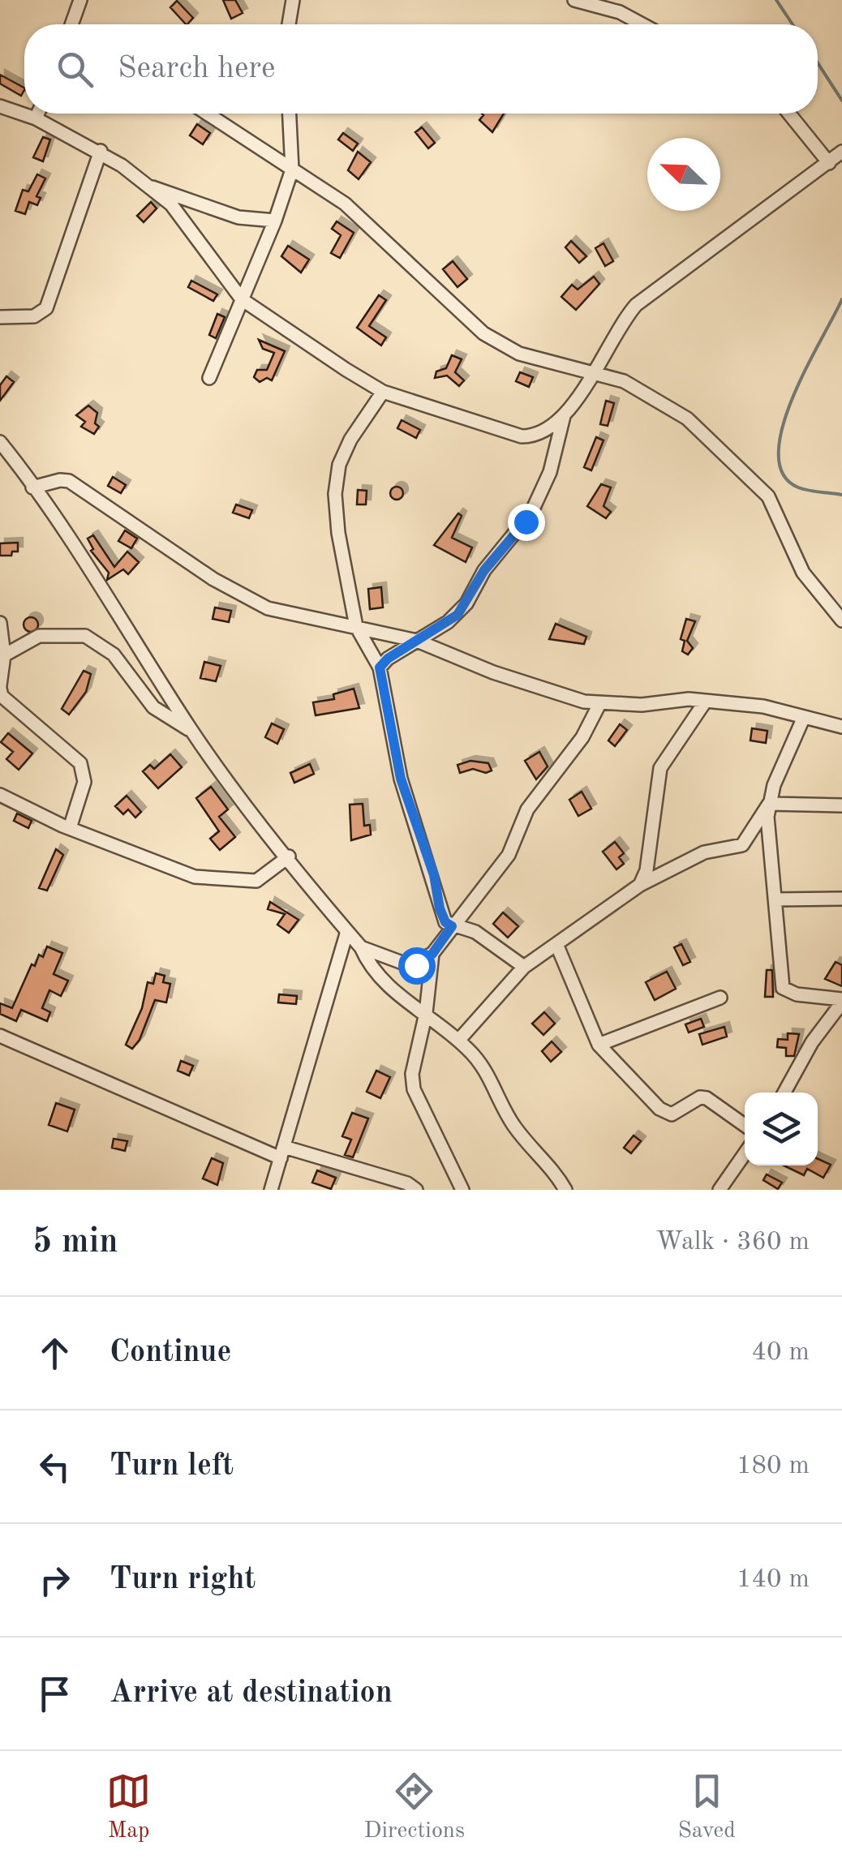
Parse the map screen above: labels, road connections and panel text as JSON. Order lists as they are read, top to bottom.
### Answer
{
  "north": "top left",
  "page": {
    "search": "Search here",
    "heading": ["5 min", "Walk · 360 m"],
    "list": [
      ["Continue", "40 m"],
      ["Turn left", "180 m"],
      ["Turn right", "140 m"],
      "Arrive at destination"
    ],
    "nav": ["Map", "Directions", "Saved"]
  }
}
